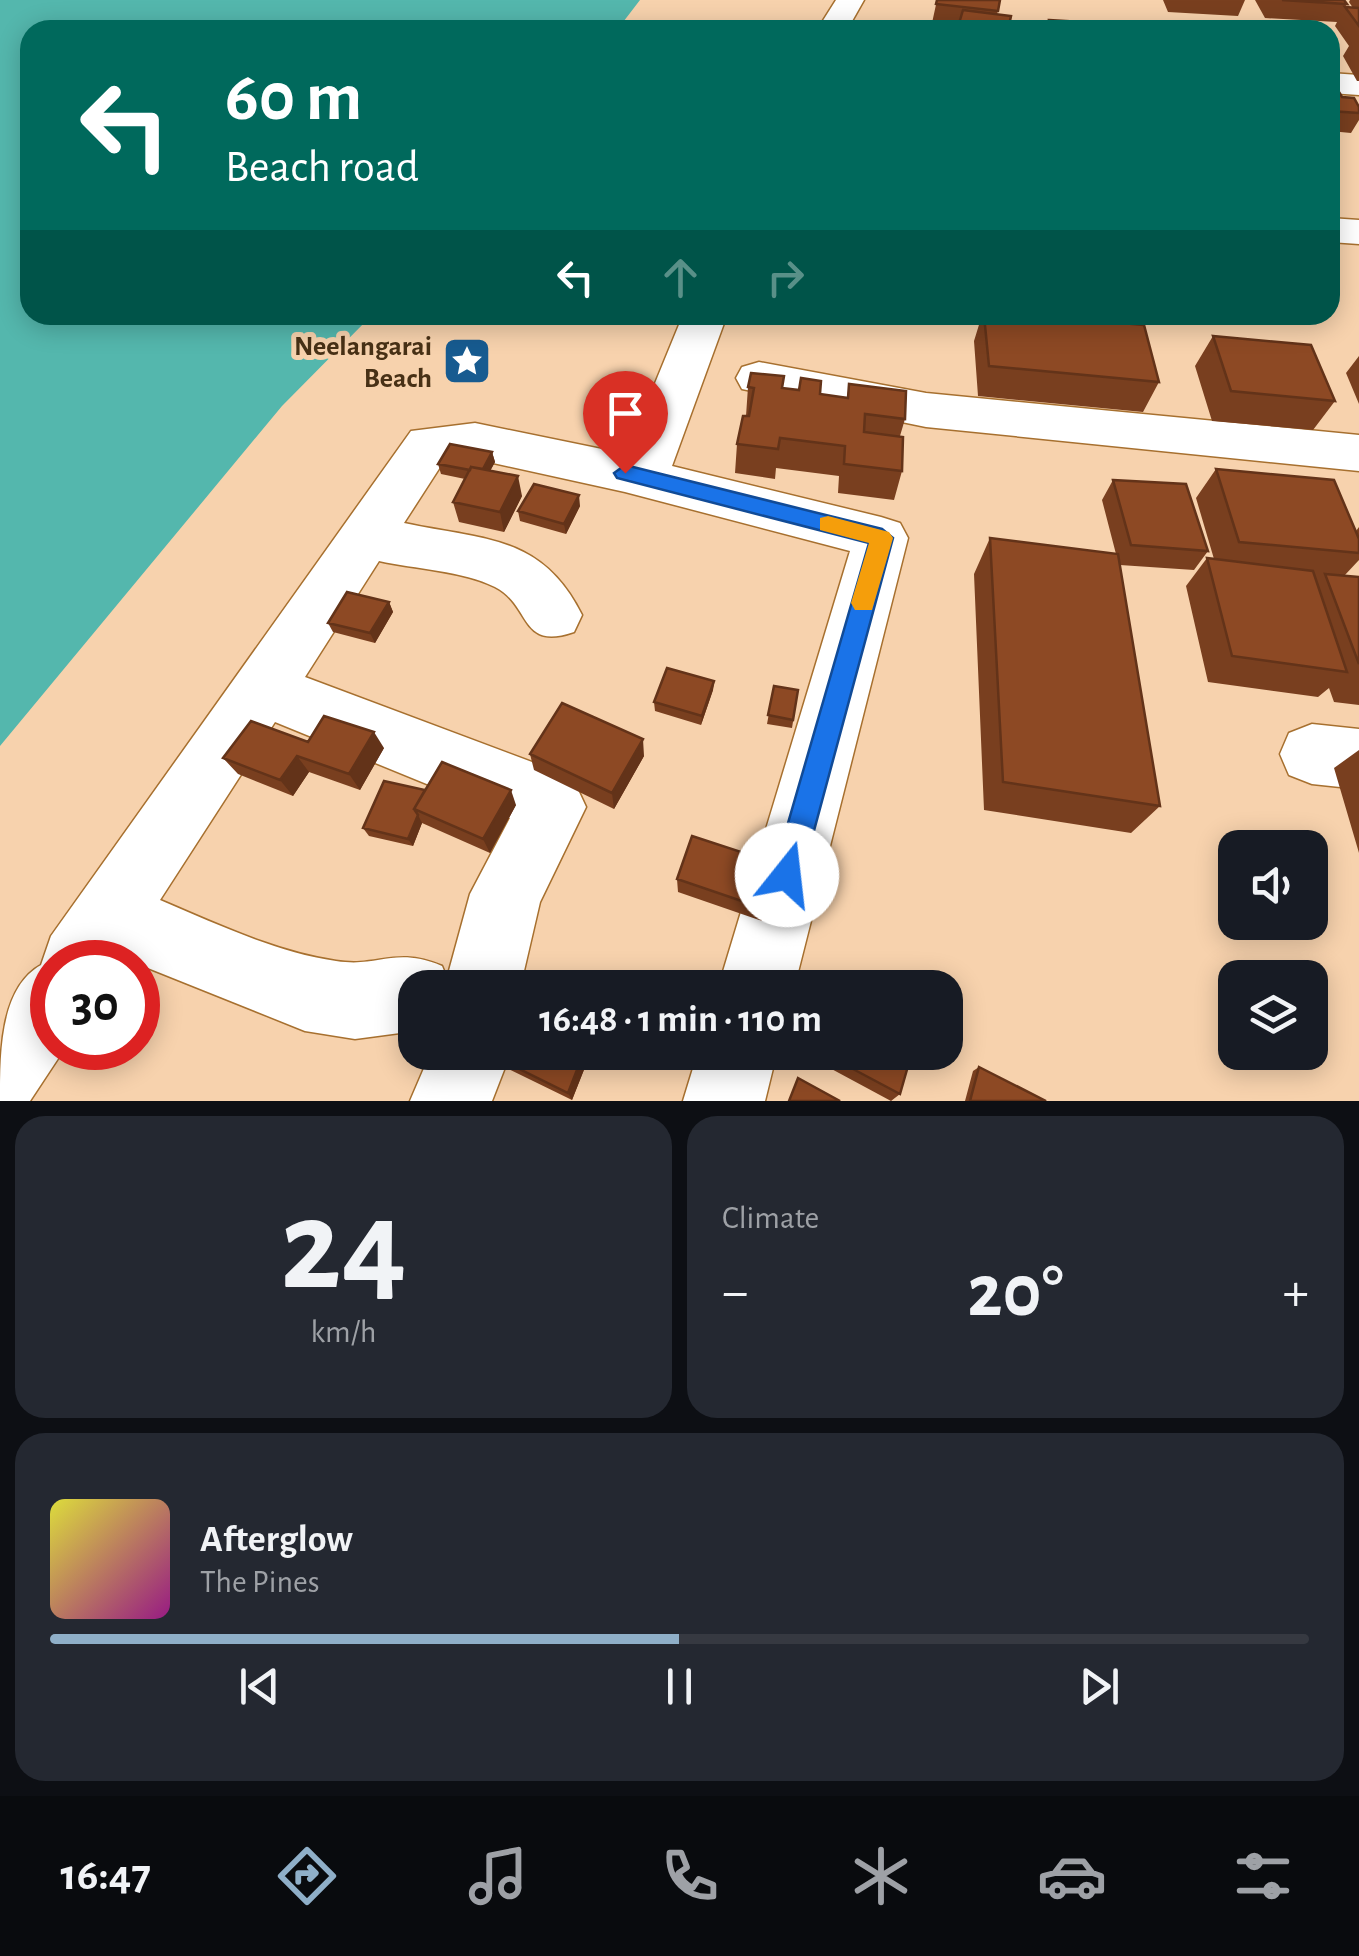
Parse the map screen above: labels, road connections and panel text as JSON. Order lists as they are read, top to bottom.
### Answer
{
  "places": {
    "place": ["Neelangarai Beach"]
  },
  "page": {
    "turn": ["60 m", "Beach road"],
    "limit": "30",
    "trip": "16:48 · 1 min · 110 m",
    "tile": [
      ["24", "km/h"],
      "Climate"
    ],
    "heat": ["−", "20°", "+"],
    "song": ["Afterglow", "The Pines"],
    "tabs": "16:47"
  }
}
